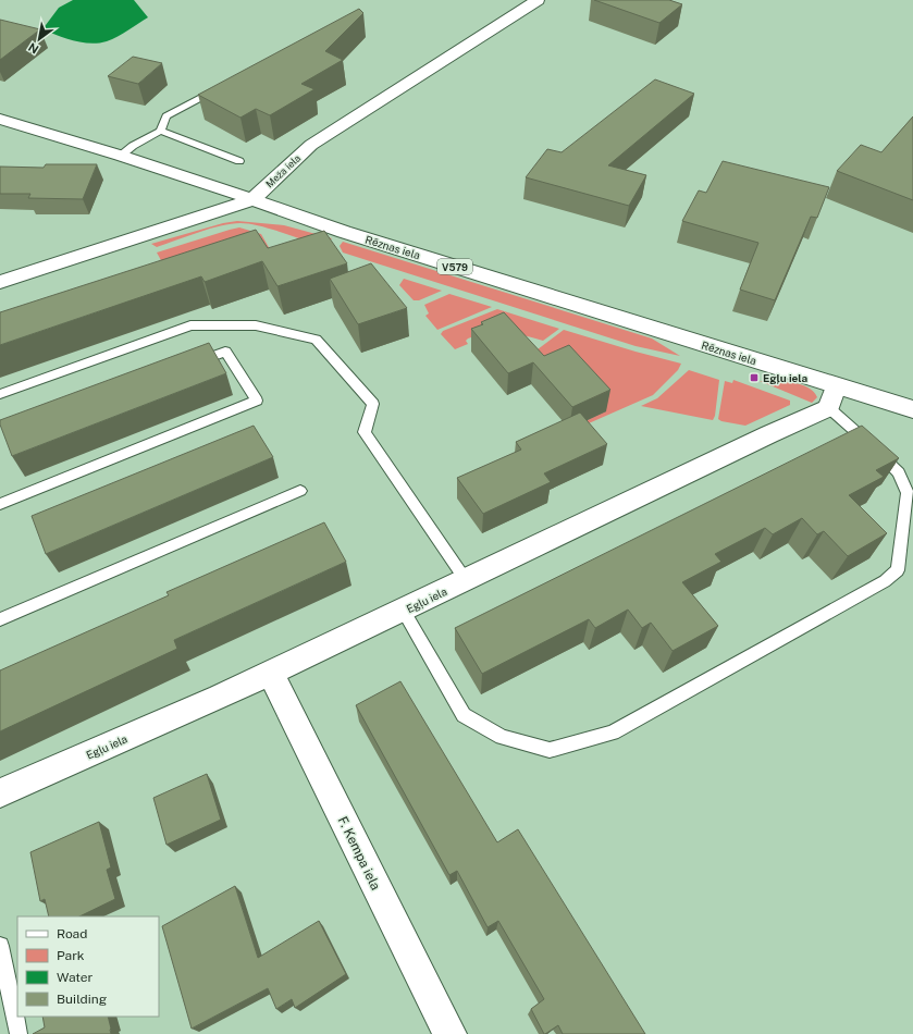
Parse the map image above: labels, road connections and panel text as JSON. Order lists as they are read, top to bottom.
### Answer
{
  "streets": {
    "street": [
      "Meža iela",
      "Rēznas iela",
      "V579",
      "Egļu iela",
      "F. Kempa iela"
    ]
  },
  "crossings": [
    ["Meža iela", "Rēznas iela"],
    ["Rēznas iela", "Egļu iela"],
    ["Egļu iela", "F. Kempa iela"]
  ],
  "places": {
    "transit": ["Egļu iela"]
  },
  "legend": [
    "Road",
    "Park",
    "Water",
    "Building"
  ],
  "north": "bottom left"
}
